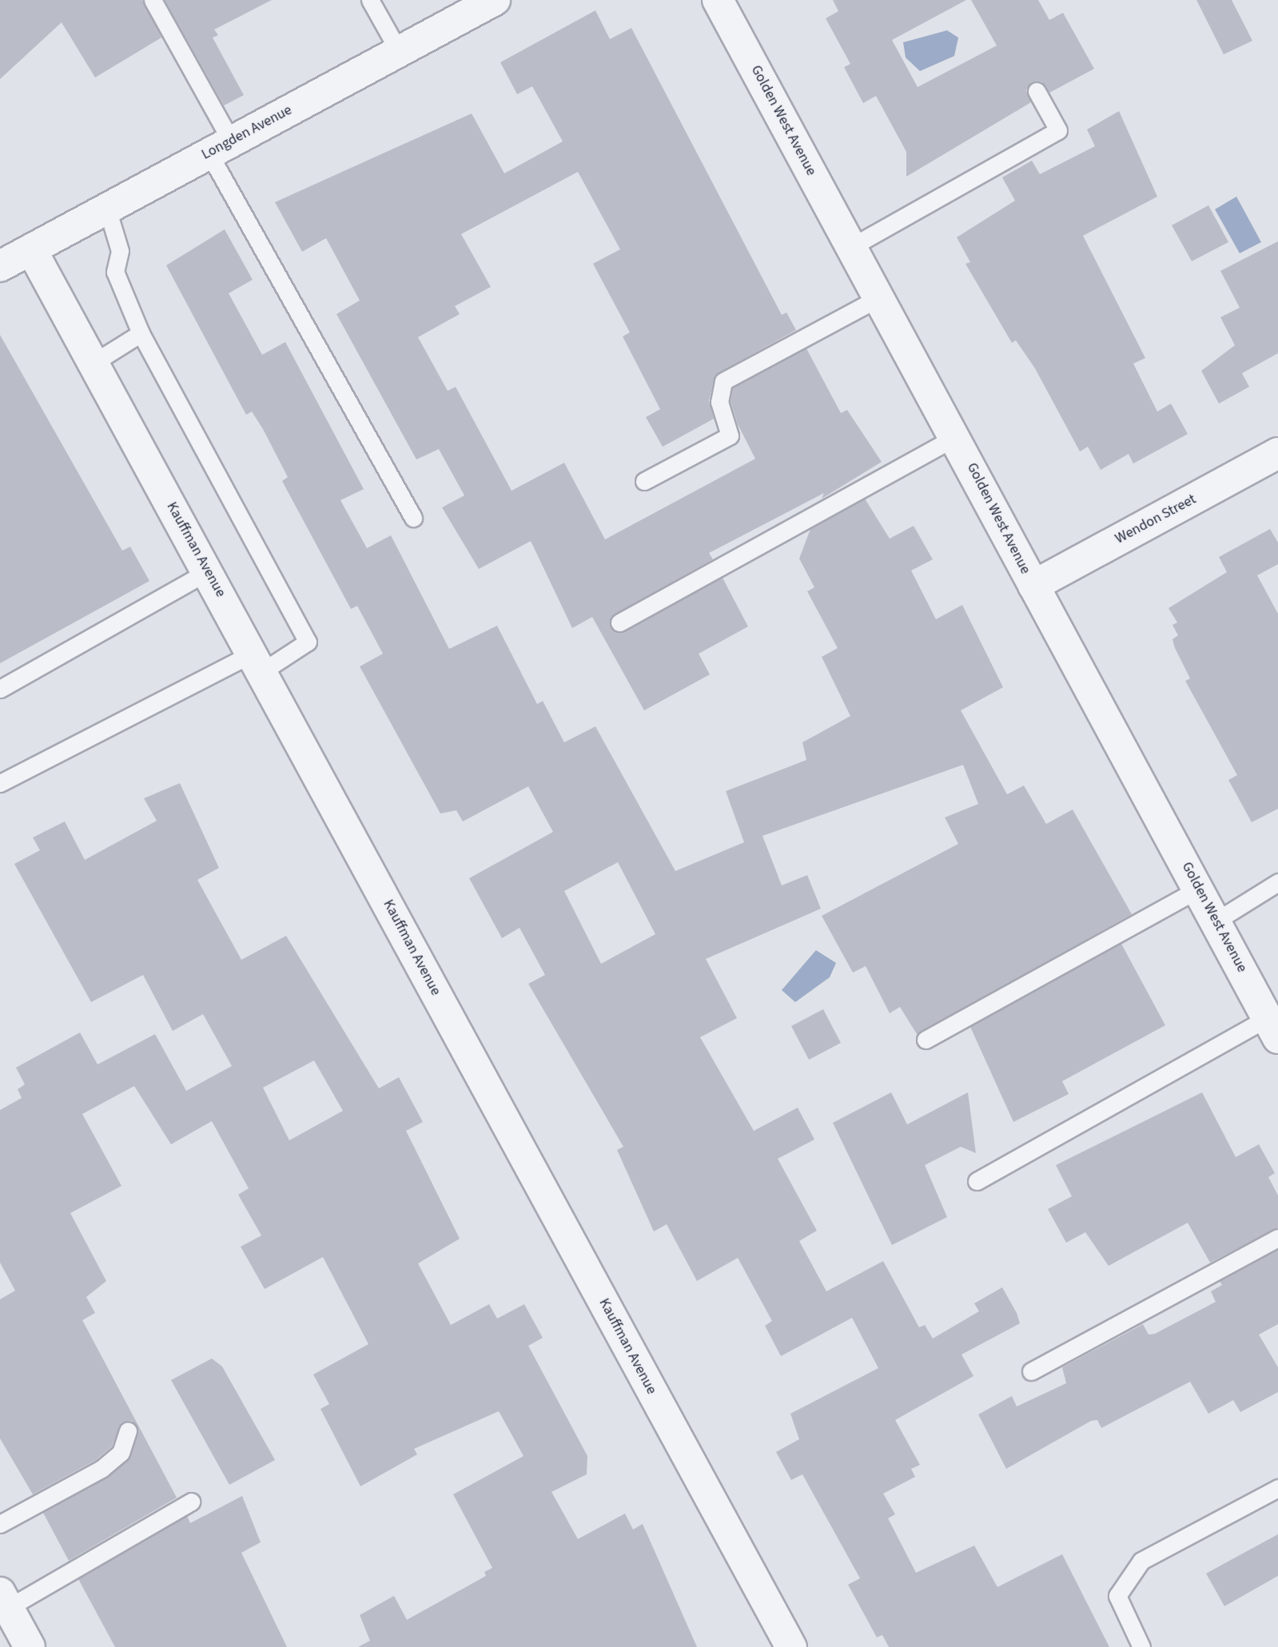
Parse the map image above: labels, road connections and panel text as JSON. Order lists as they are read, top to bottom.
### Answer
{
  "streets": {
    "street": [
      "Golden West Avenue",
      "Longden Avenue",
      "Wendon Street",
      "Kauffman Avenue"
    ]
  },
  "crossings": [
    ["Golden West Avenue", "Wendon Street"],
    ["Longden Avenue", "Kauffman Avenue"]
  ]
}
